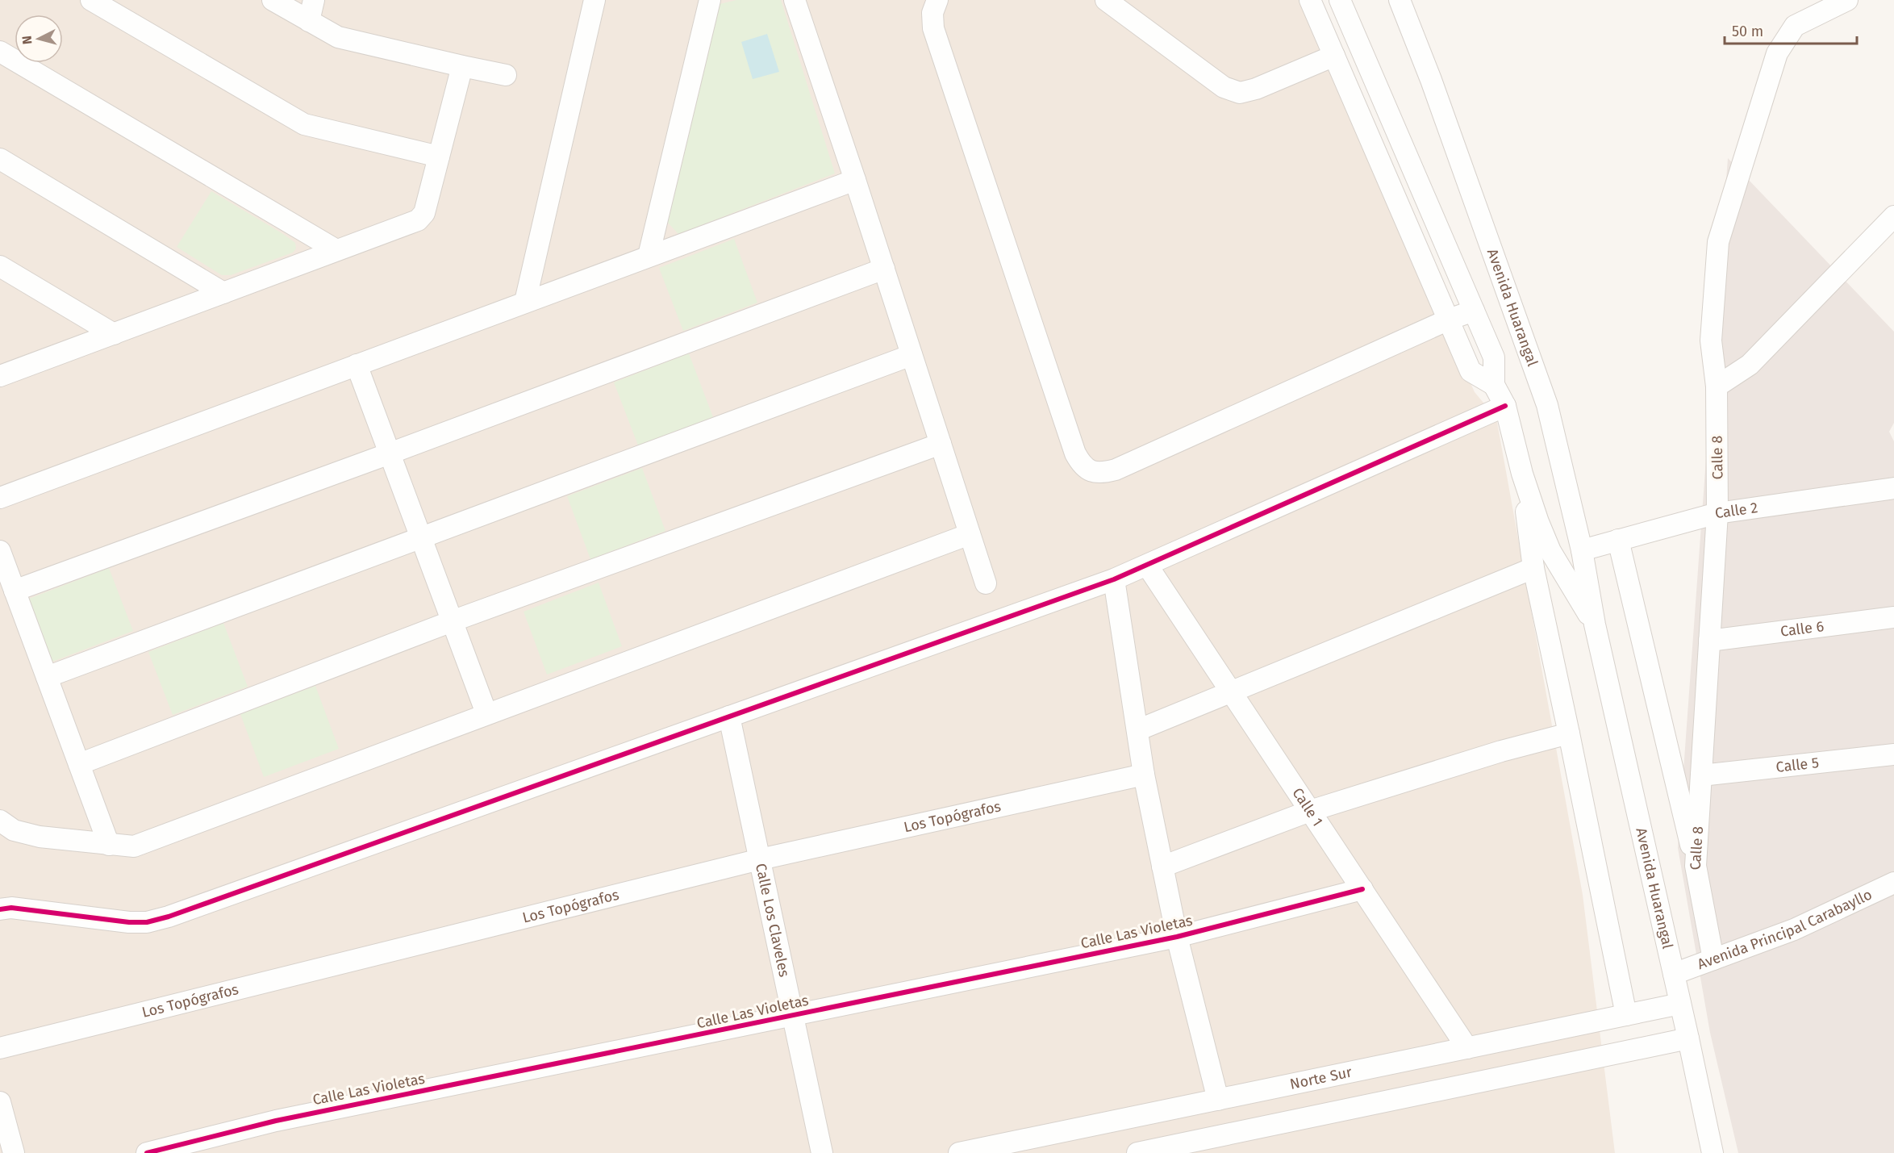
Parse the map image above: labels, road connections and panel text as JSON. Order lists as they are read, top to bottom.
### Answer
{
  "streets": {
    "street": [
      "Avenida Huarangal",
      "Calle 8",
      "Calle 2",
      "Calle 6",
      "Calle 5",
      "Calle 1",
      "Los Topógrafos",
      "Calle Los Claveles",
      "Avenida Principal Carabayllo",
      "Calle Las Violetas",
      "Norte Sur"
    ]
  },
  "crossings": [
    ["Avenida Huarangal", "Calle 2"],
    ["Avenida Huarangal", "Avenida Principal Carabayllo"],
    ["Avenida Huarangal", "Norte Sur"],
    ["Calle 8", "Calle 2"],
    ["Calle 8", "Calle 6"],
    ["Calle 8", "Calle 5"],
    ["Calle 8", "Avenida Principal Carabayllo"],
    ["Calle 1", "Calle Las Violetas"],
    ["Calle 1", "Norte Sur"],
    ["Los Topógrafos", "Calle Los Claveles"],
    ["Los Topógrafos", "Calle Las Violetas"],
    ["Calle Los Claveles", "Calle Las Violetas"],
    ["Calle Las Violetas", "Norte Sur"]
  ],
  "scale_bar": "50 m",
  "north": "left"
}
